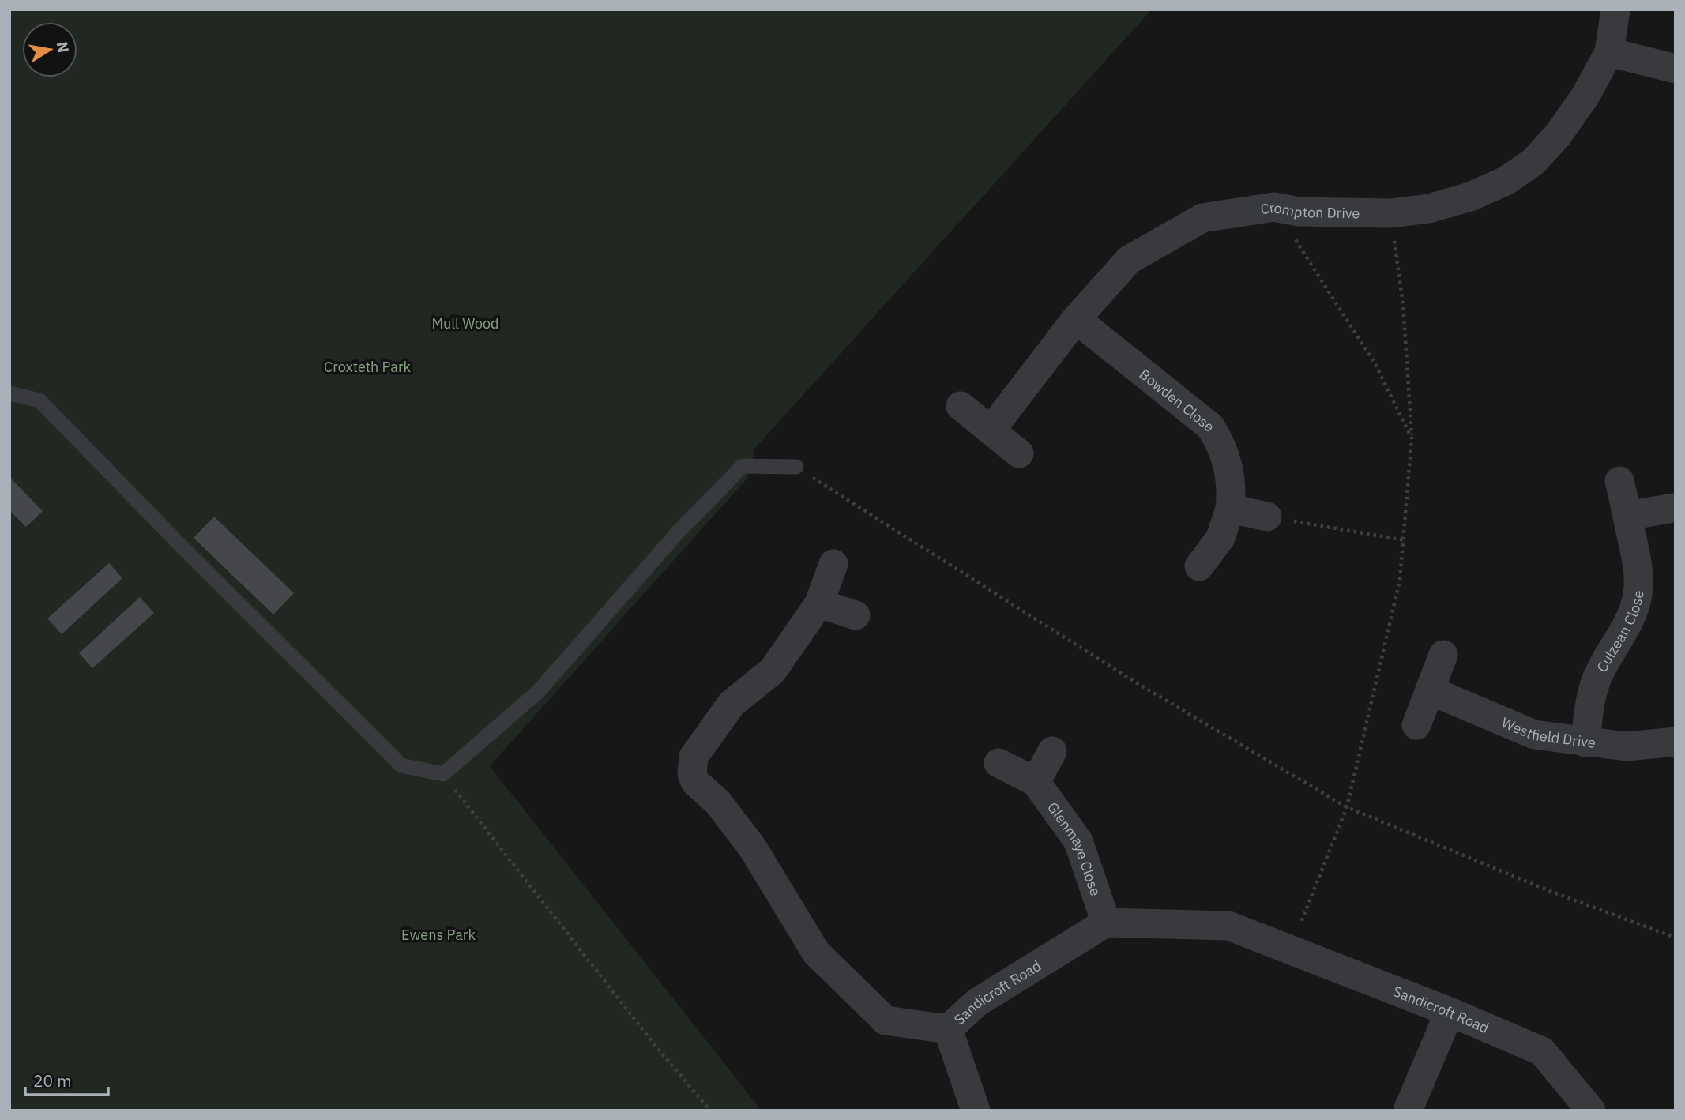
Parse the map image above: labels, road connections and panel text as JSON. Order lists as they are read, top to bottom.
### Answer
{
  "streets": {
    "street": [
      "Crompton Drive",
      "Bowden Close",
      "Culzean Close",
      "Westfield Drive",
      "Glenmaye Close",
      "Sandicroft Road"
    ]
  },
  "crossings": [
    ["Crompton Drive", "Bowden Close"],
    ["Culzean Close", "Westfield Drive"],
    ["Glenmaye Close", "Sandicroft Road"]
  ],
  "parks": ["Mull Wood", "Croxteth Park", "Ewens Park"],
  "scale_bar": "20 m",
  "north": "right"
}
